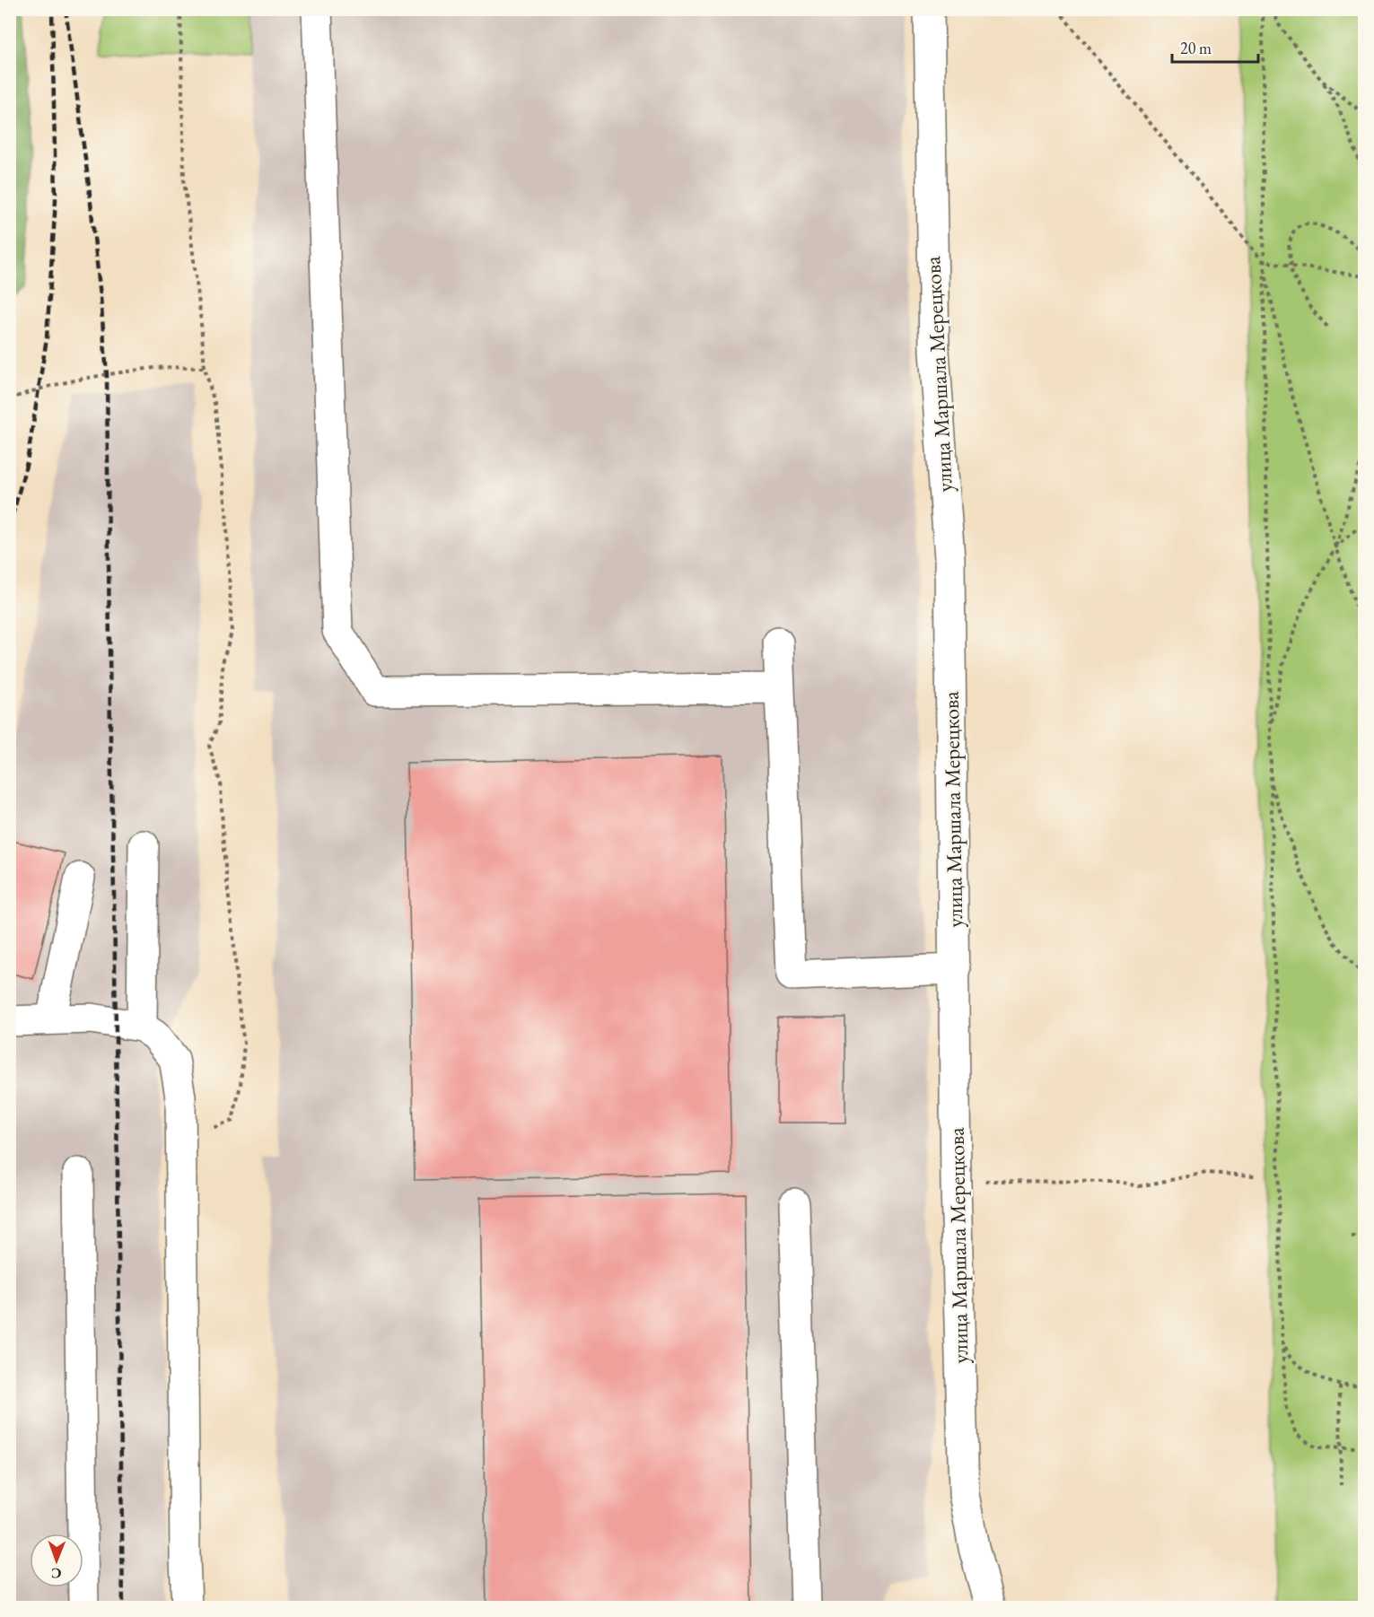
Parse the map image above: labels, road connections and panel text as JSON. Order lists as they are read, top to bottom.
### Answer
{
  "streets": {
    "street": ["улица Маршала Мерецкова"]
  },
  "scale_bar": "20 m",
  "north": "bottom"
}
